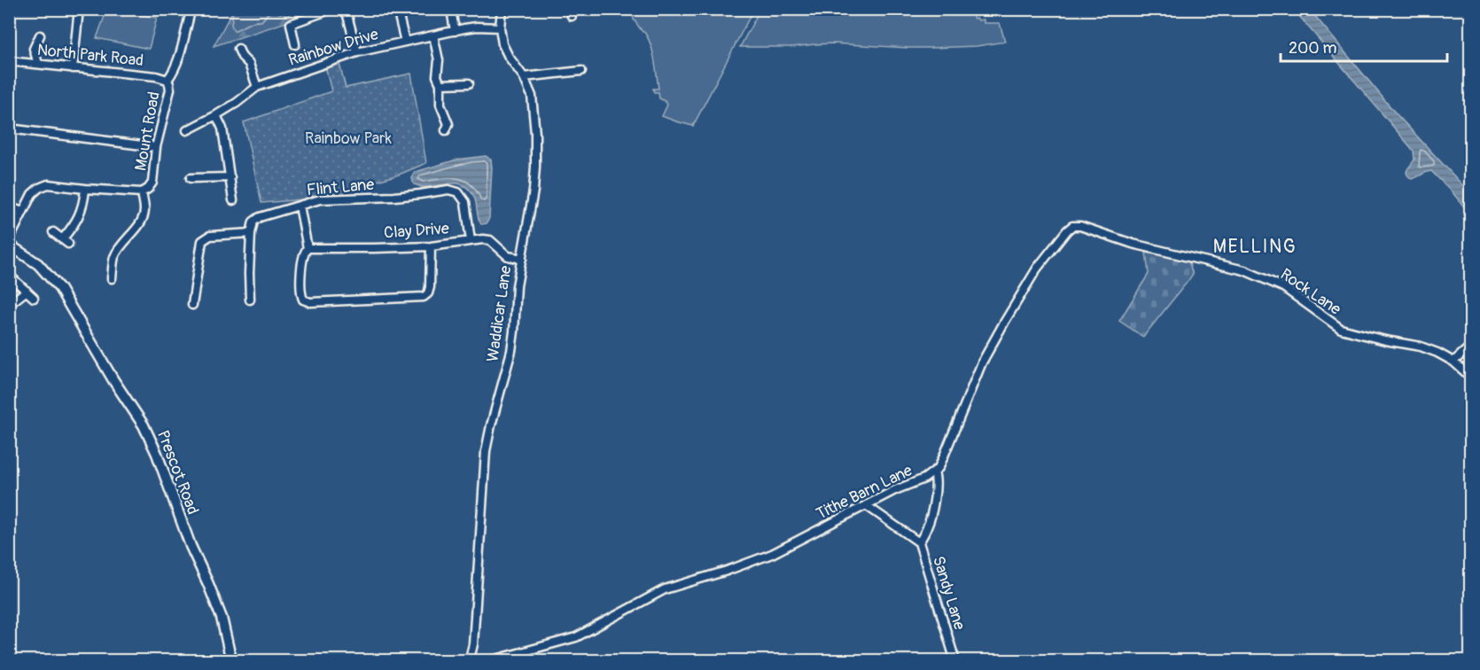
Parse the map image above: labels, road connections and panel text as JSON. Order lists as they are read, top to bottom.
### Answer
{
  "streets": {
    "main road": ["Prescot Road"],
    "street": [
      "Rainbow Drive",
      "North Park Road",
      "Mount Road",
      "Flint Lane",
      "Clay Drive",
      "Rock Lane",
      "Waddicar Lane",
      "Tithe Barn Lane",
      "Sandy Lane"
    ]
  },
  "crossings": [
    ["Rainbow Drive", "Waddicar Lane"],
    ["North Park Road", "Mount Road"],
    ["Flint Lane", "Clay Drive"],
    ["Clay Drive", "Waddicar Lane"],
    ["Rock Lane", "Tithe Barn Lane"],
    ["Tithe Barn Lane", "Sandy Lane"]
  ],
  "districts": ["MELLING"],
  "parks": ["Rainbow Park"],
  "scale_bar": "200 m"
}
